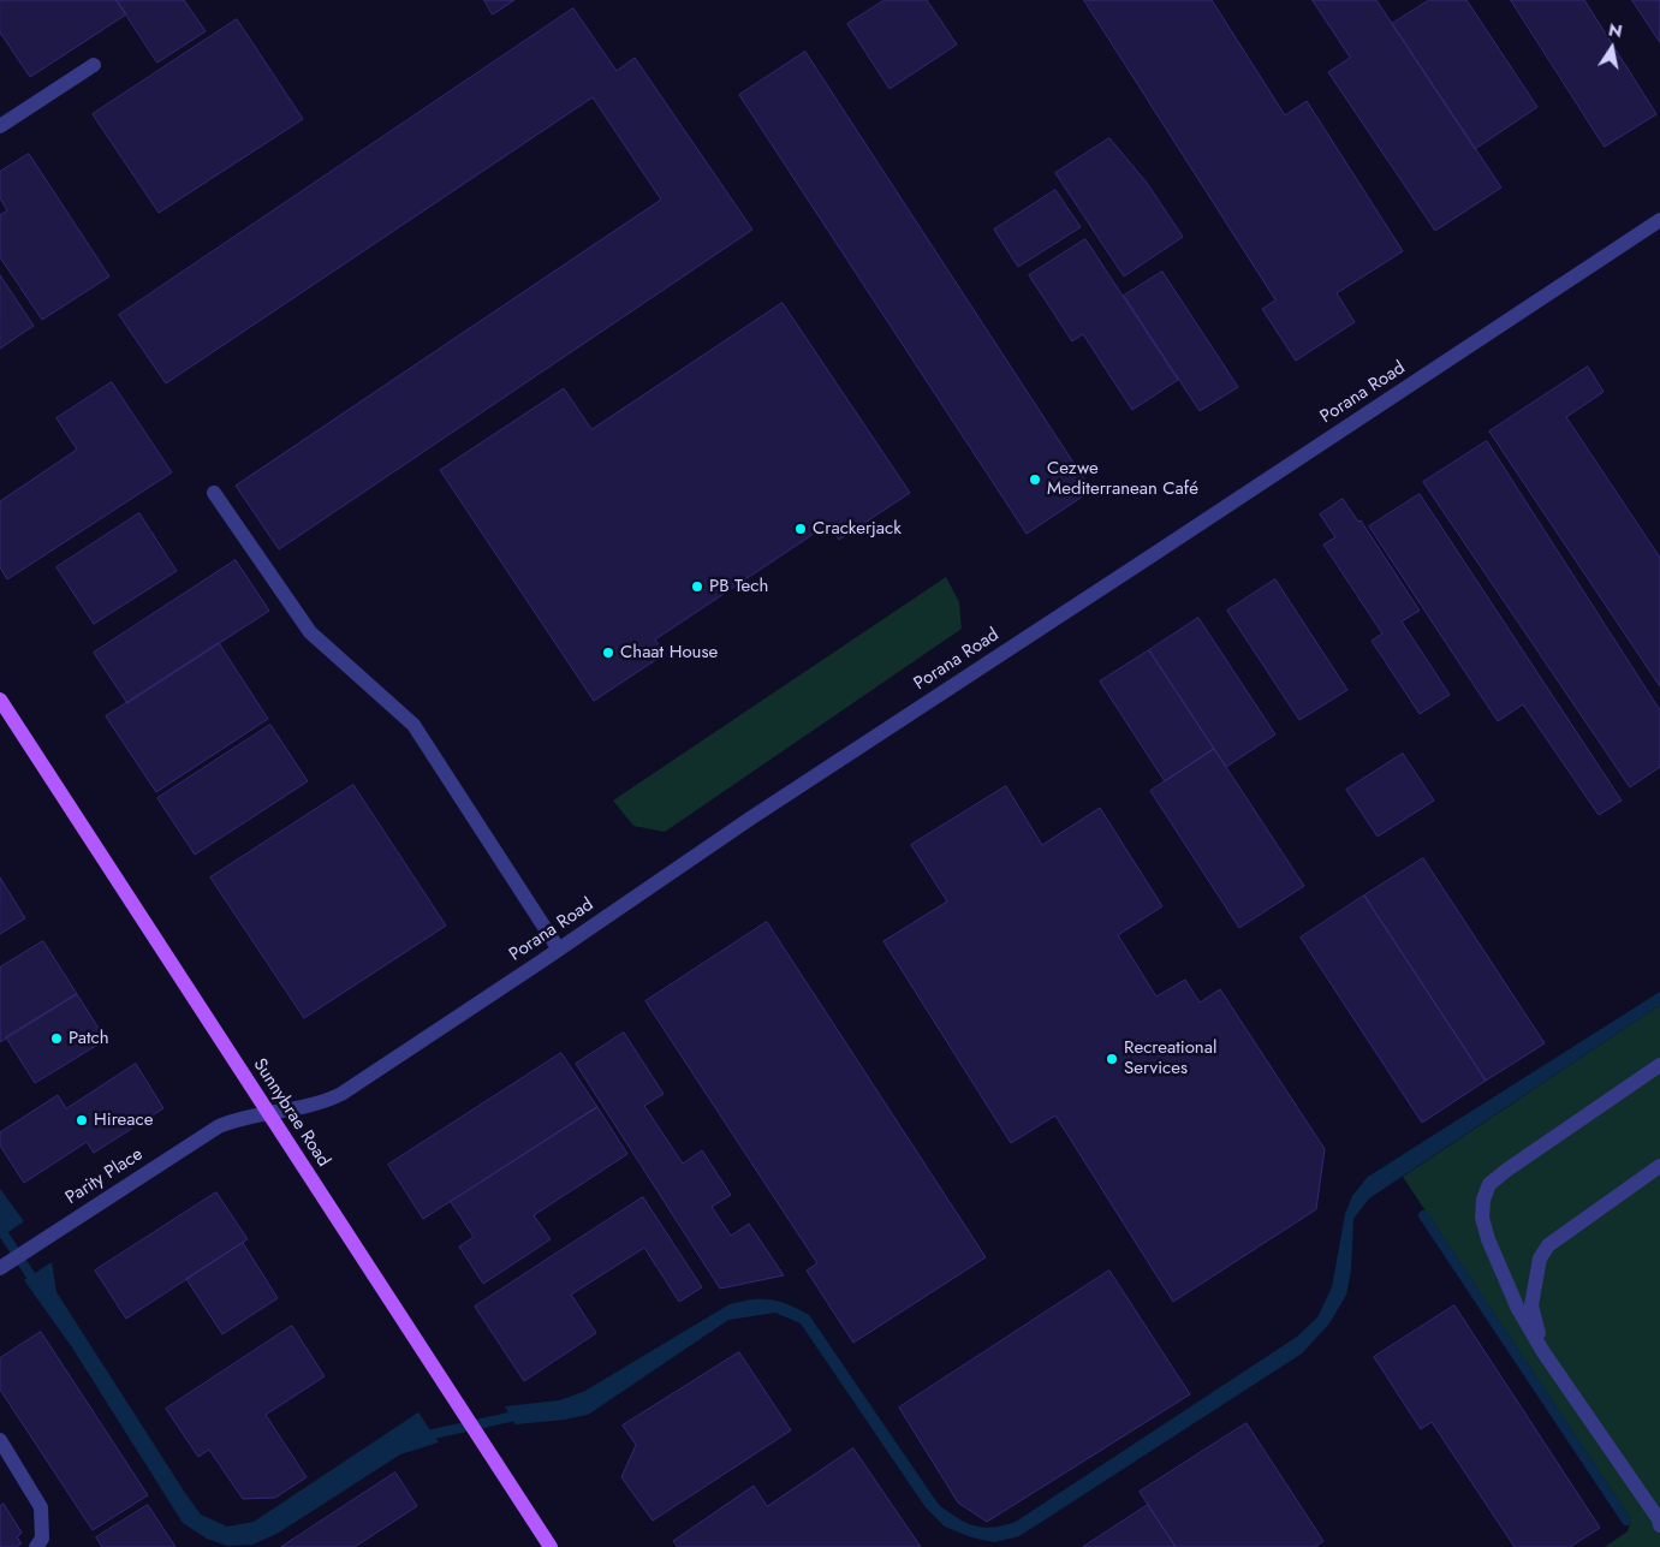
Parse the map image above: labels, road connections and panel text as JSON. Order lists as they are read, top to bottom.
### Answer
{
  "streets": {
    "main road": ["Sunnybrae Road"],
    "street": ["Porana Road", "Parity Place"]
  },
  "crossings": [
    ["Porana Road", "Sunnybrae Road"],
    ["Porana Road", "Parity Place"],
    ["Sunnybrae Road", "Parity Place"]
  ],
  "places": [
    "Cezwe Mediterranean Café",
    "Crackerjack",
    "PB Tech",
    "Chaat House",
    "Patch",
    "Recreational Services",
    "Hireace"
  ],
  "north": "top"
}
